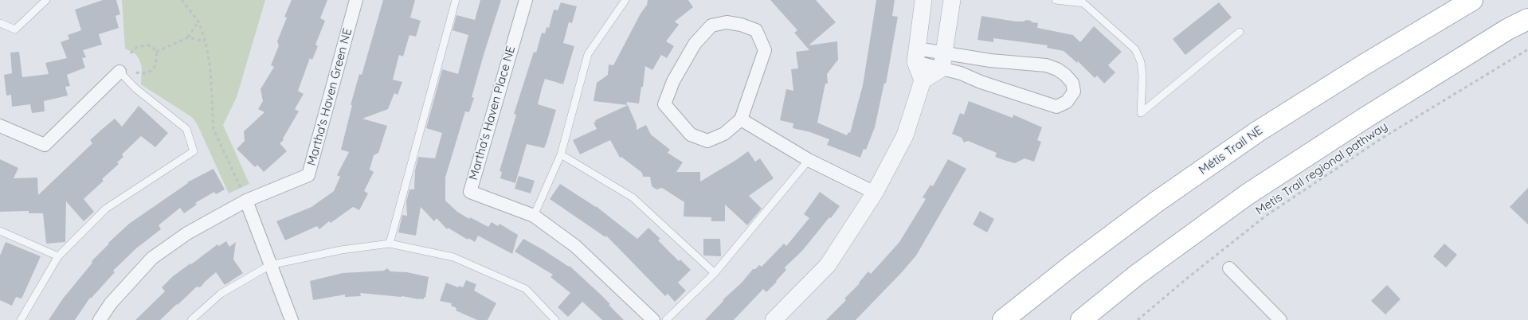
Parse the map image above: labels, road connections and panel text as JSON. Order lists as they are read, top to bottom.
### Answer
{
  "streets": {
    "main road": ["Métis Trail NE"],
    "street": ["Martha's Haven Green NE", "Martha's Haven Place NE"],
    "path": ["Metis Trail regional pathway"]
  }
}
